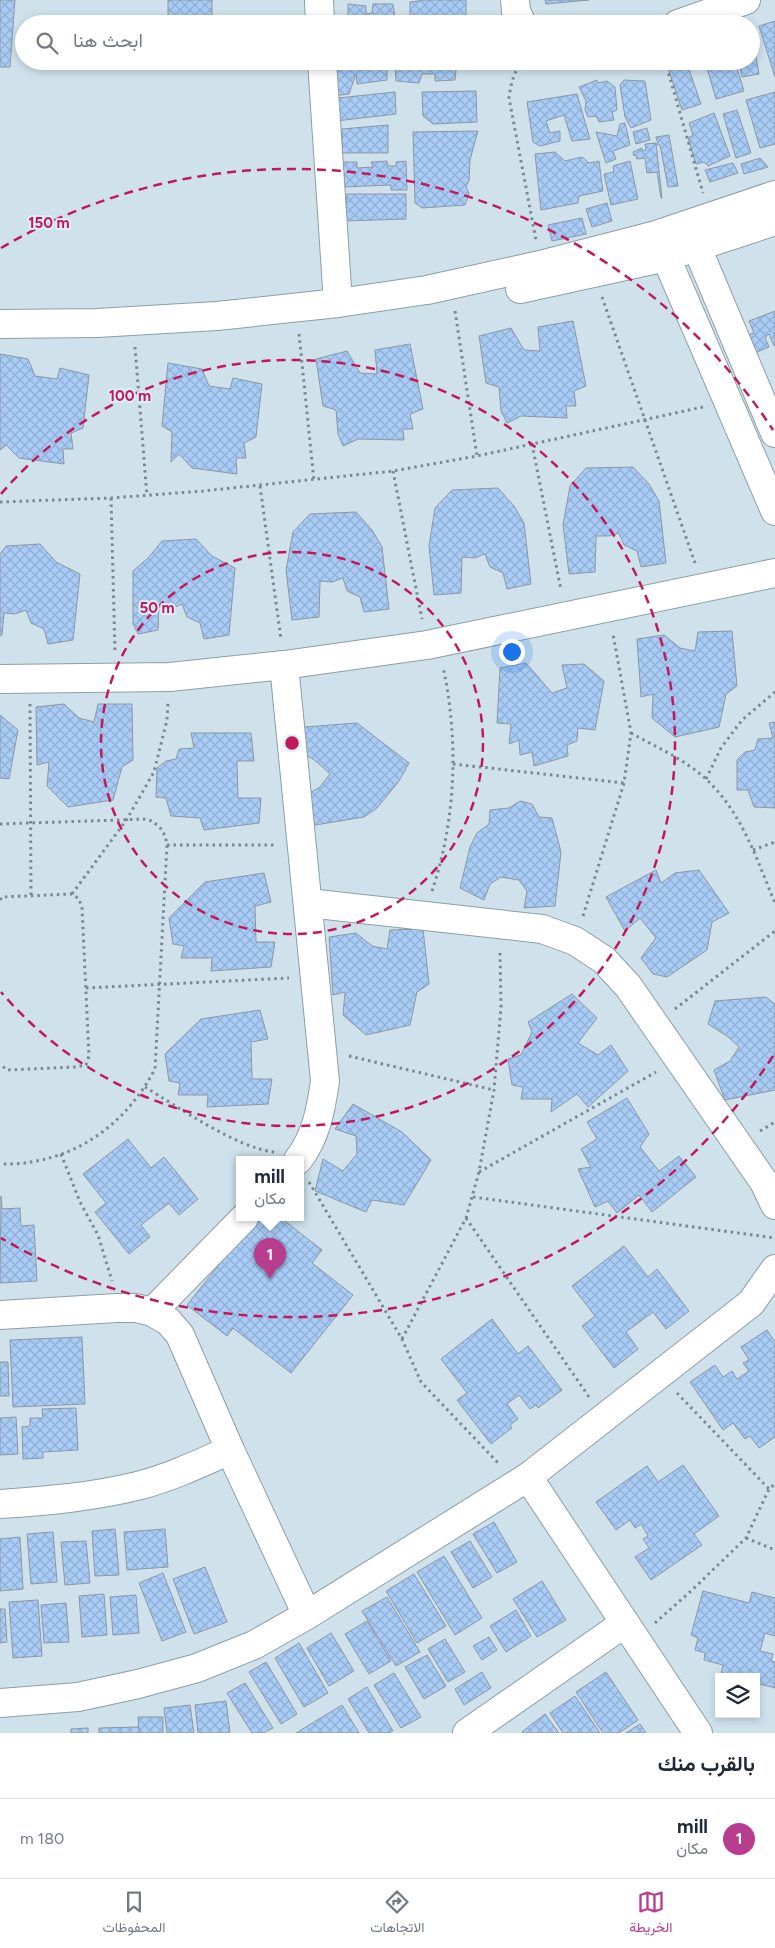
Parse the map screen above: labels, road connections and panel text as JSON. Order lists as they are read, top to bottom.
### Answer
{
  "page": {
    "search": "ابحث هنا",
    "popup": ["mill", "مكان"],
    "pins": "1",
    "heading": "بالقرب منك",
    "list": [
      {
        "mark": "1",
        "name": "mill",
        "note": "مكان",
        "value": "180 m"
      }
    ],
    "nav": ["الخريطة", "الاتجاهات", "المحفوظات"]
  },
  "rings": ["150 m", "100 m", "50 m"]
}
